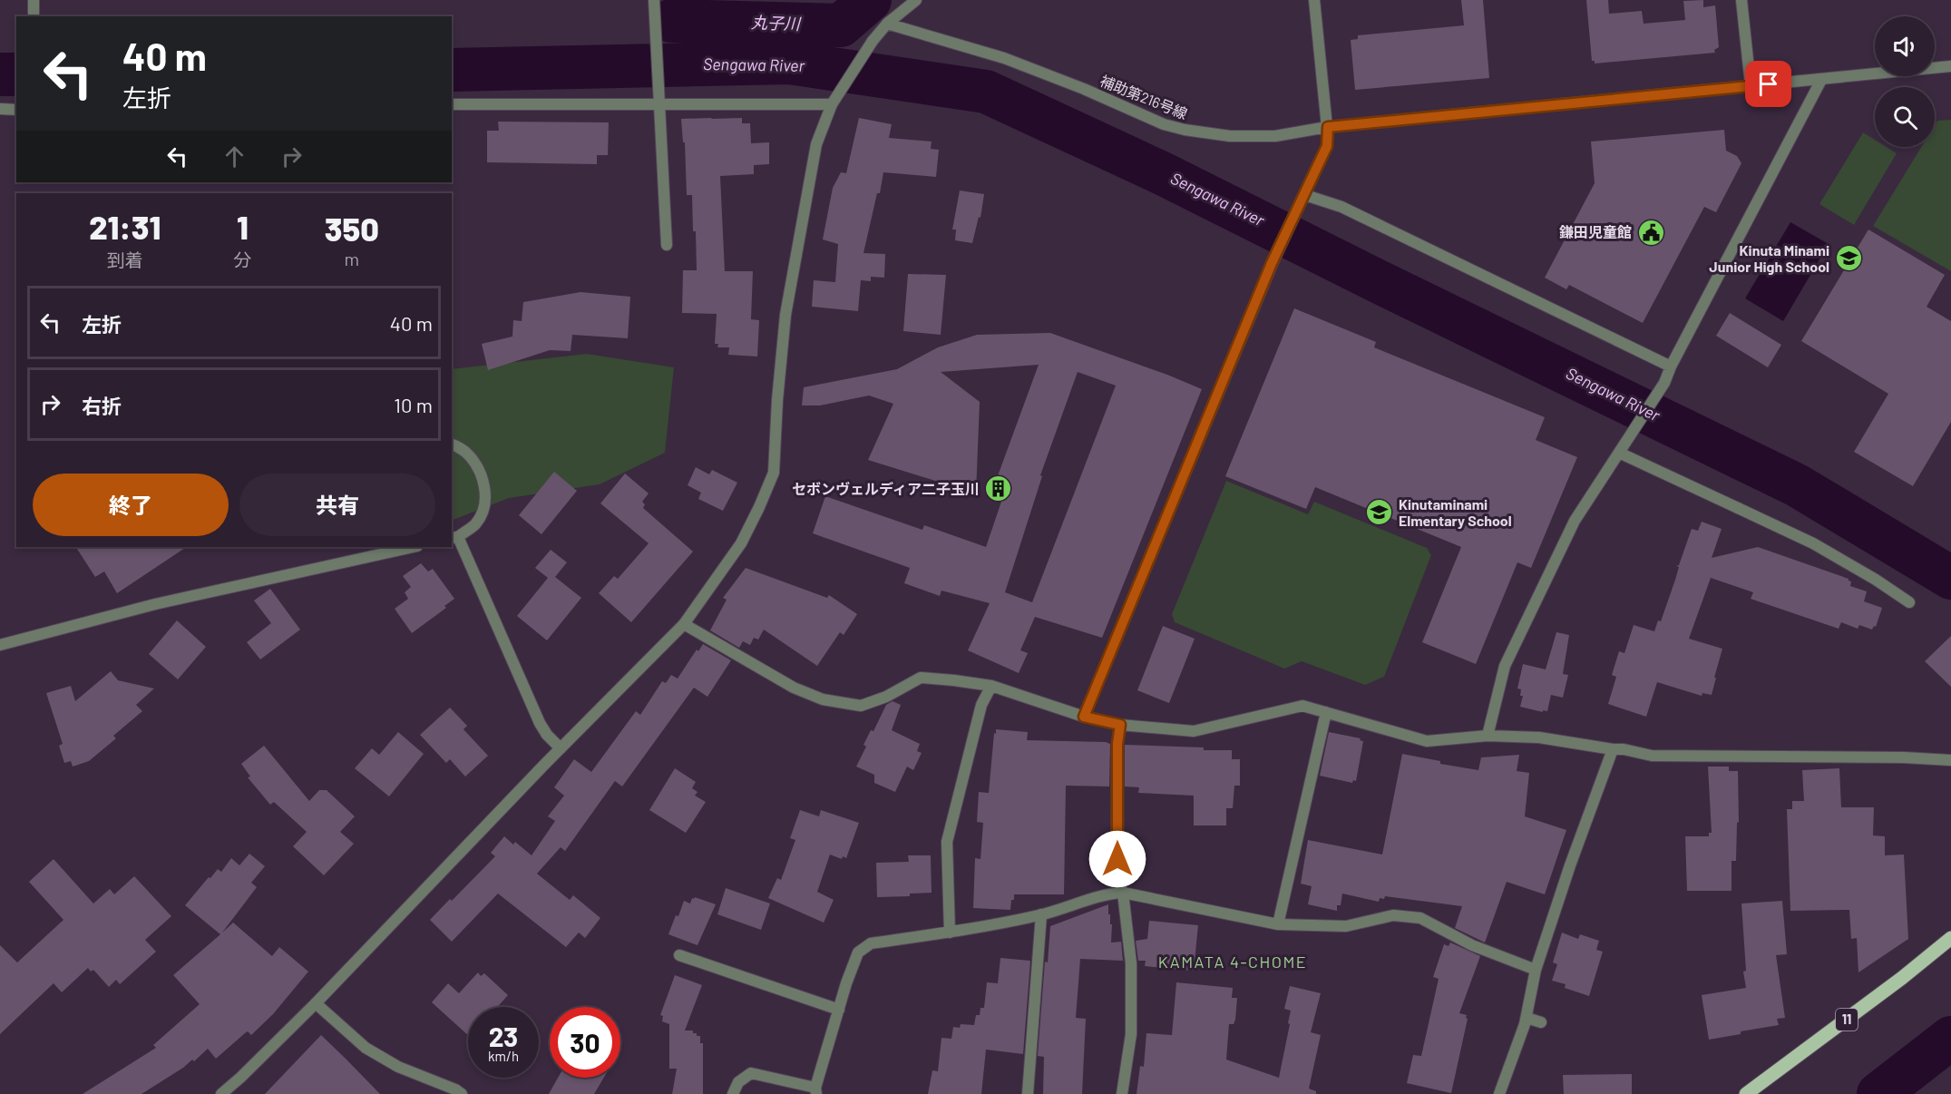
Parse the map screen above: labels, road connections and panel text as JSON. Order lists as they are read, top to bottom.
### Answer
{
  "streets": {
    "main road": ["11"],
    "street": ["補助第216号線"]
  },
  "districts": ["KAMATA 4-CHOME"],
  "water": ["丸子川", "Sengawa River"],
  "places": {
    "public building": ["鎌田児童館"],
    "school or university": ["Kinuta Minami Junior High School", "Kinutaminami Elmentary School"],
    "building": ["セボンヴェルディア二子玉川"]
  },
  "page": {
    "turn": ["40 m", "左折"],
    "eta": [
      "21:31",
      "到着",
      "1",
      "分",
      "350",
      "m"
    ],
    "list": [
      {
        "name": "左折",
        "value": "40 m"
      },
      {
        "name": "右折",
        "value": "10 m"
      }
    ],
    "buttons": ["終了", "共有"],
    "speed": "23 km/h",
    "limit": "30"
  }
}
